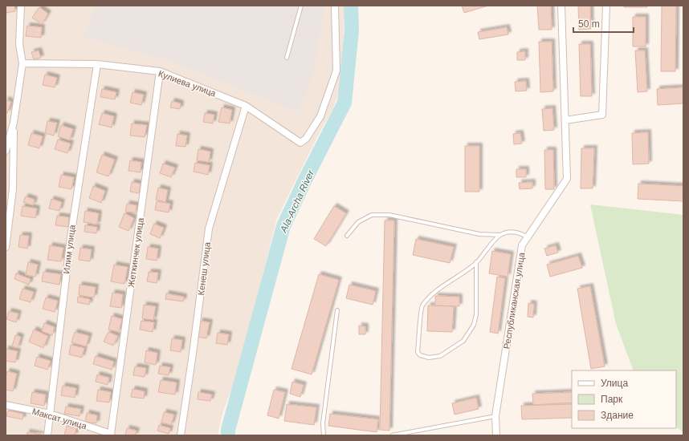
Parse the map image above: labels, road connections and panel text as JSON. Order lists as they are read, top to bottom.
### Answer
{
  "streets": {
    "street": [
      "Кулиева улица",
      "Илим улица",
      "Жеткинчек улица",
      "Кенеш улица",
      "Республиканская улица",
      "Максат улица"
    ]
  },
  "crossings": [
    ["Кулиева улица", "Илим улица"],
    ["Кулиева улица", "Жеткинчек улица"],
    ["Кулиева улица", "Кенеш улица"],
    ["Илим улица", "Максат улица"],
    ["Жеткинчек улица", "Максат улица"]
  ],
  "water": ["Ala-Archa River"],
  "legend": ["Улица", "Парк", "Здание"],
  "scale_bar": "50 m"
}
